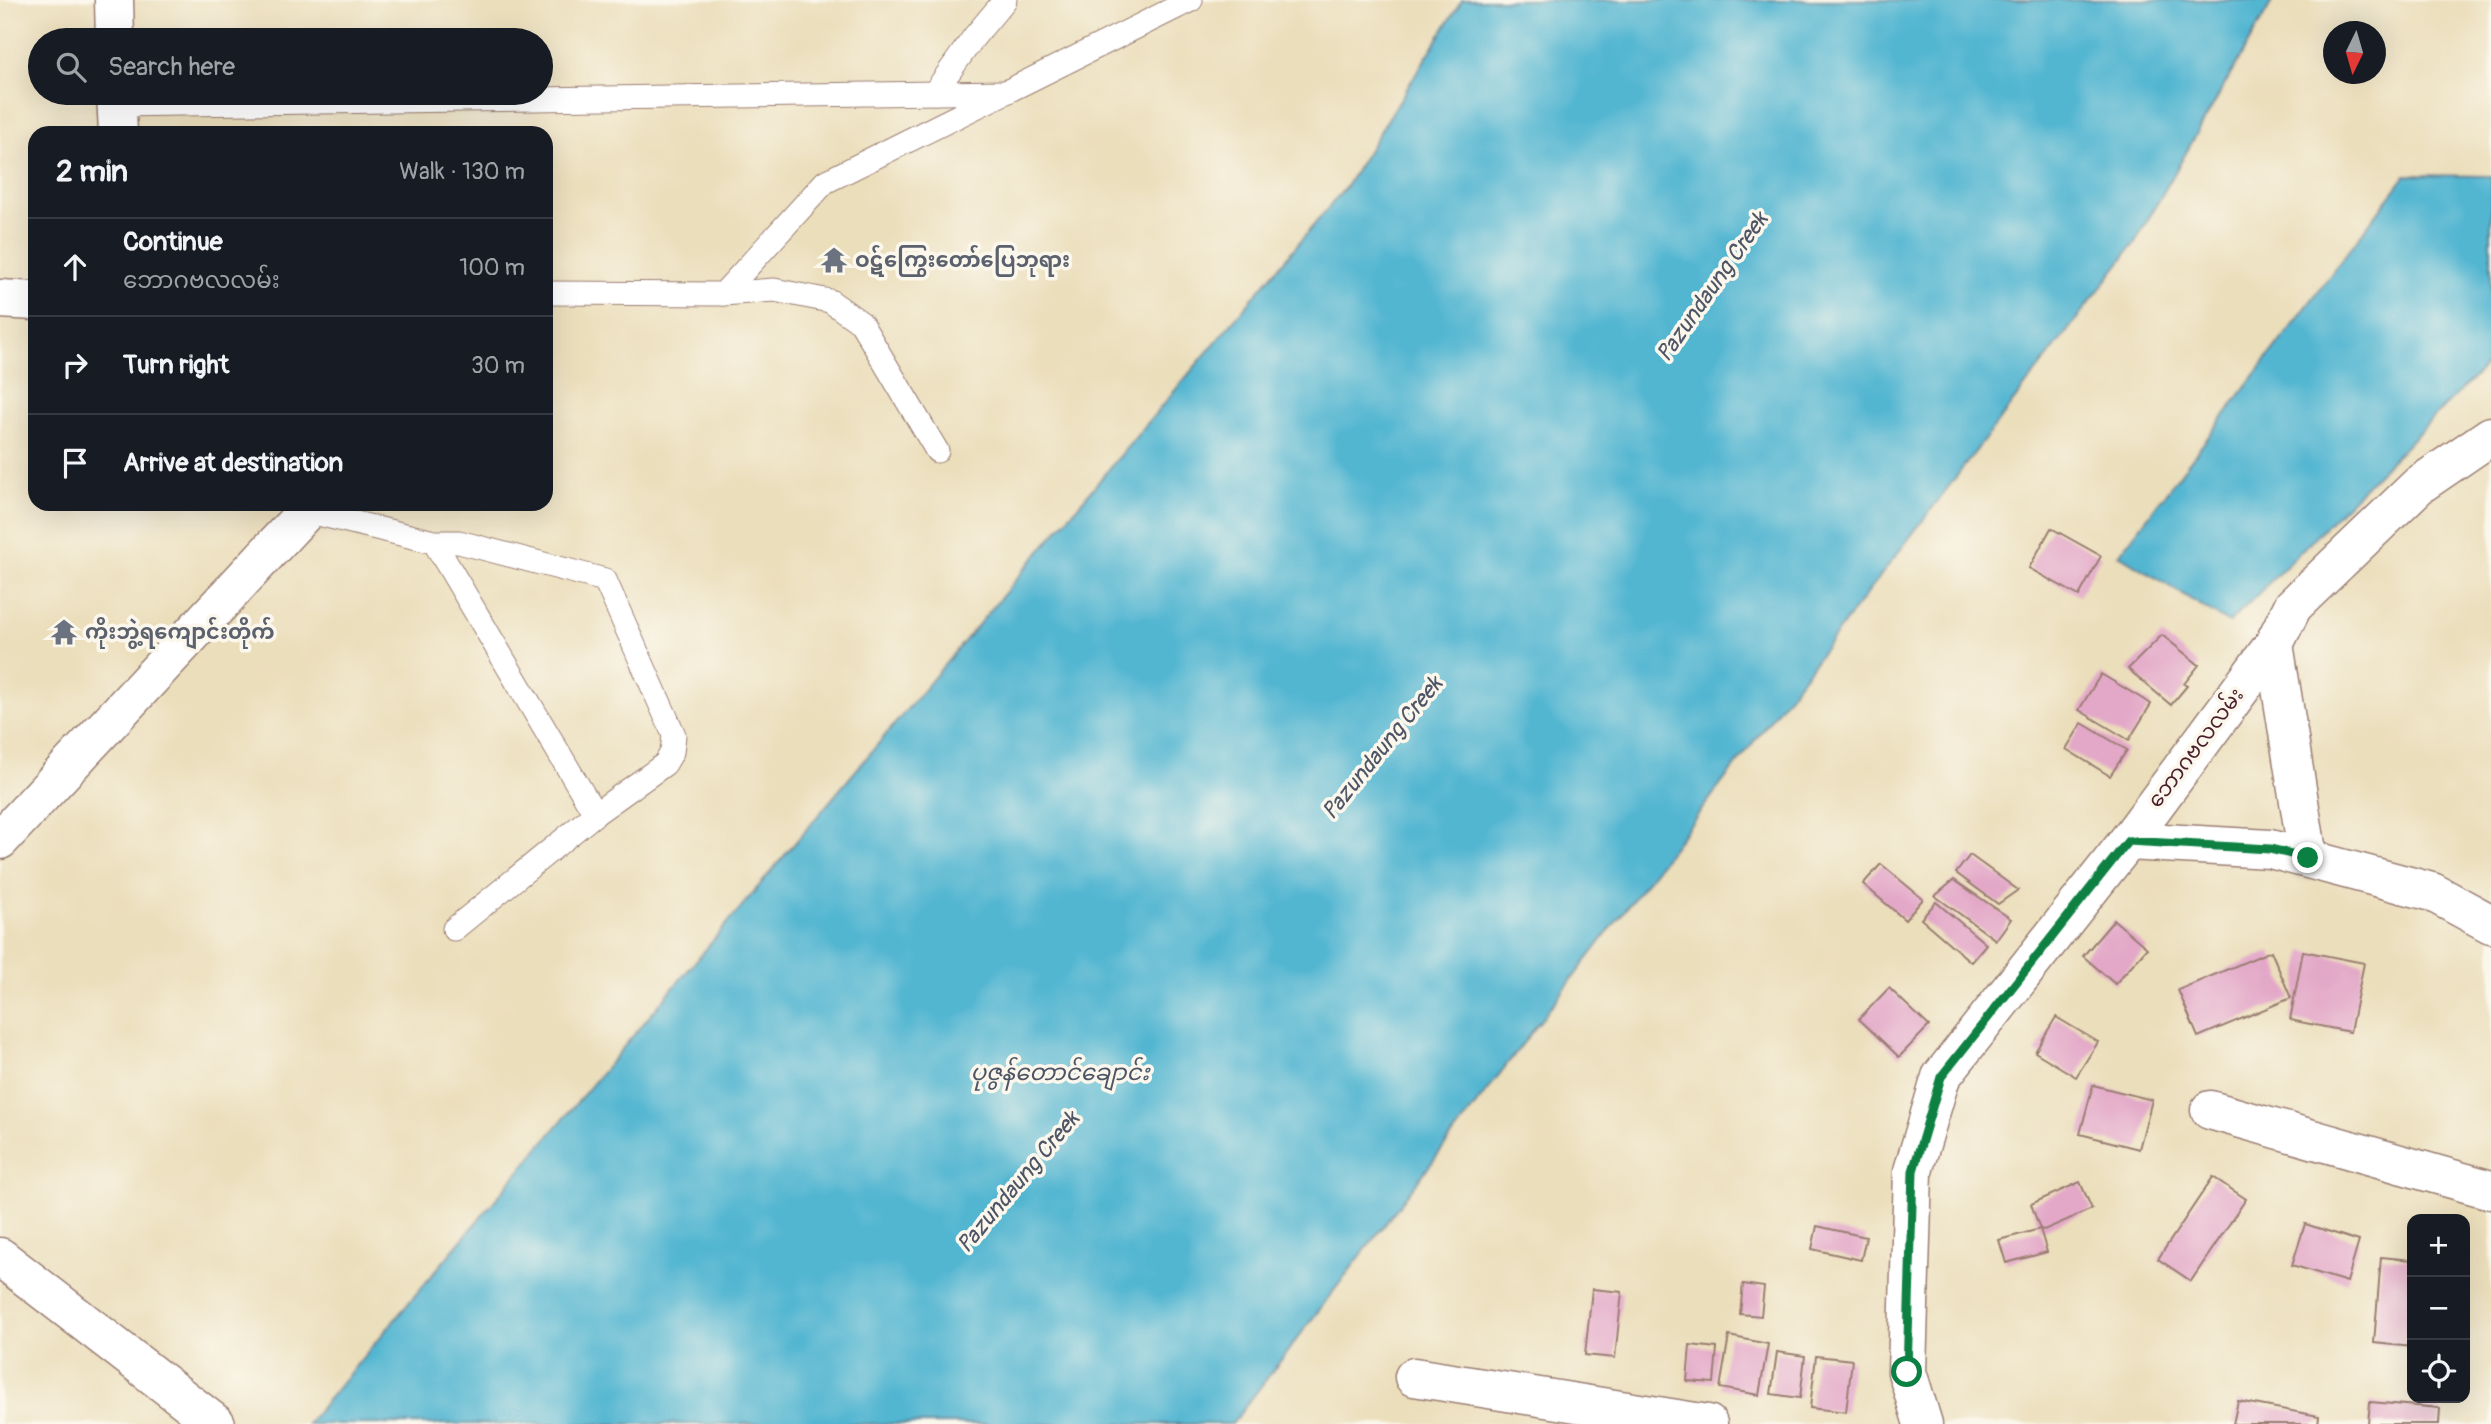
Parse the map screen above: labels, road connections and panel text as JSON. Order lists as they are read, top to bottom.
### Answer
{
  "streets": {
    "street": ["ဘောဂဗလလမ်း"]
  },
  "water": ["Pazundaung Creek", "ပုဇွန်တောင်ချောင်း"],
  "places": {
    "temple": ["ဝဋ်ကြွေးတော်ပြေဘုရား", "ကိုးဘွဲ့ရကျောင်းတိုက်"]
  },
  "north": "bottom",
  "page": {
    "search": "Search here",
    "heading": ["2 min", "Walk · 130 m"],
    "list": [
      ["Continue", "ဘောဂဗလလမ်း", "100 m"],
      ["Turn right", "30 m"],
      "Arrive at destination"
    ],
    "map_buttons": ["+", "−"]
  }
}
